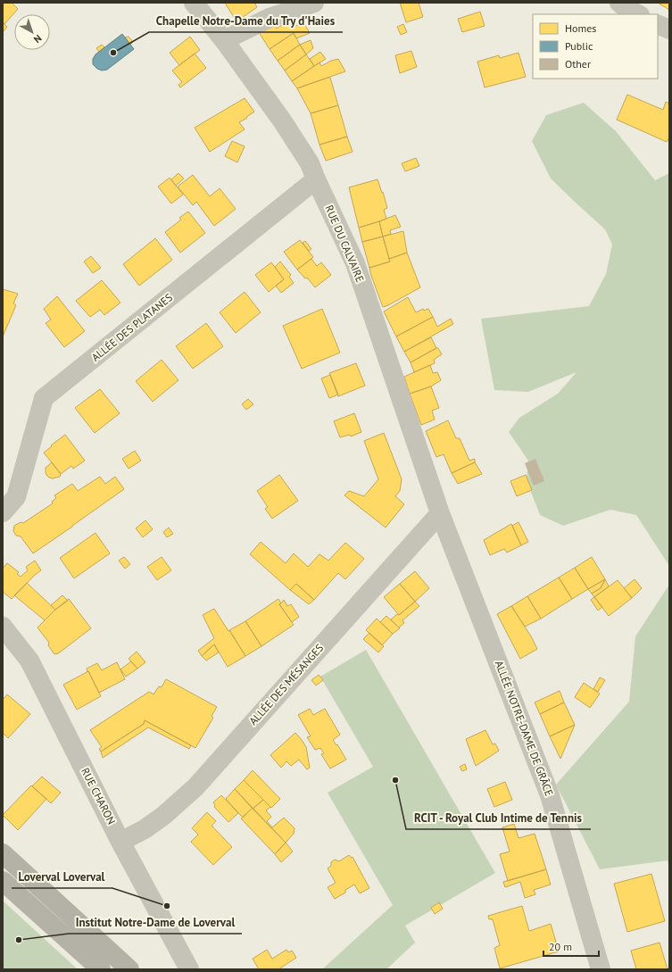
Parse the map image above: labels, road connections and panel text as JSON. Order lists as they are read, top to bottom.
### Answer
{
  "streets": {
    "street": [
      "RUE DU CALVAIRE",
      "ALLÉE DES PLATANES",
      "ALLÉE DES MÉSANGES",
      "ALLÉE NOTRE-DAME DE GRÂCE",
      "RUE CHARON"
    ]
  },
  "crossings": [
    ["RUE DU CALVAIRE", "ALLÉE DES PLATANES"],
    ["RUE DU CALVAIRE", "ALLÉE DES MÉSANGES"],
    ["RUE DU CALVAIRE", "ALLÉE NOTRE-DAME DE GRÂCE"],
    ["ALLÉE DES MÉSANGES", "ALLÉE NOTRE-DAME DE GRÂCE"],
    ["ALLÉE DES MÉSANGES", "RUE CHARON"]
  ],
  "places": [
    "Chapelle Notre-Dame du Try d'Haies",
    "RCIT - Royal Club Intime de Tennis",
    "Loverval Loverval",
    "Institut Notre-Dame de Loverval"
  ],
  "legend": ["Homes", "Public", "Other"],
  "scale_bar": "20 m",
  "north": "bottom right"
}
